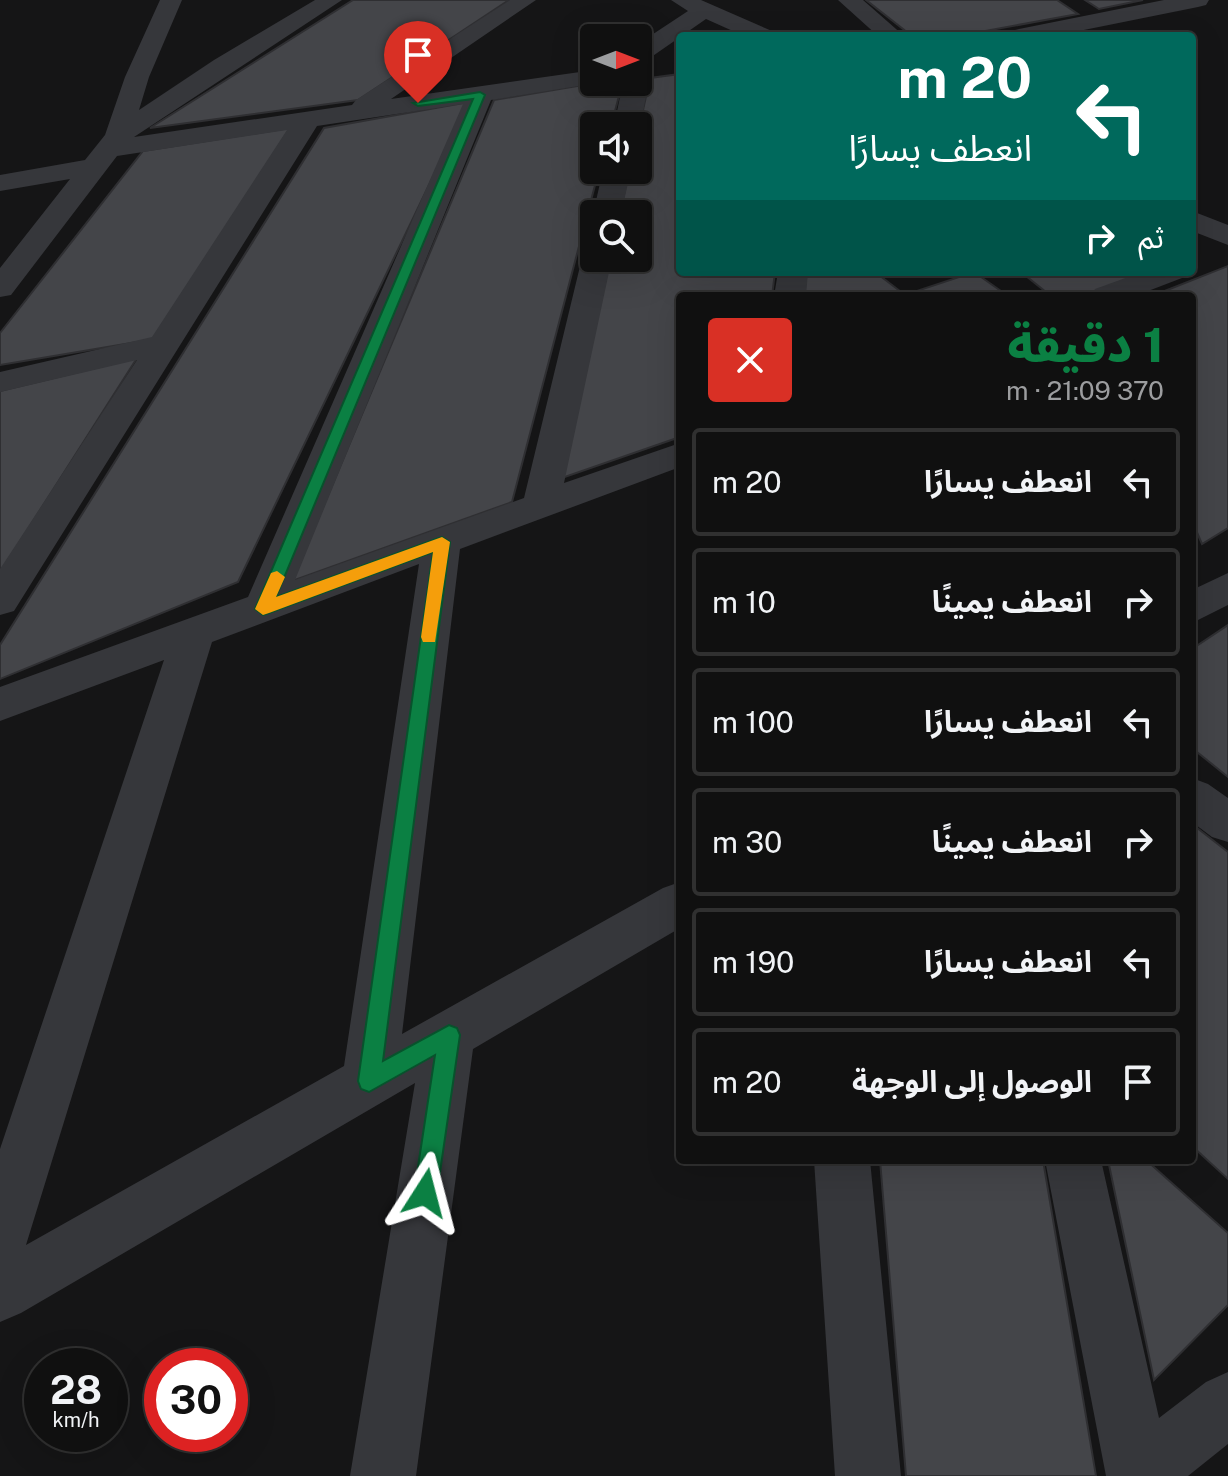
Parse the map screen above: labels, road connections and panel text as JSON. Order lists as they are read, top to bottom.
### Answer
{
  "north": "right",
  "page": {
    "turn": ["20 m", "انعطف يسارًا"],
    "then": "ثم",
    "heading": ["1 دقيقة", "370 m · 21:09"],
    "list": [
      {
        "name": "انعطف يسارًا",
        "value": "20 m"
      },
      {
        "name": "انعطف يمينًا",
        "value": "10 m"
      },
      {
        "name": "انعطف يسارًا",
        "value": "100 m"
      },
      {
        "name": "انعطف يمينًا",
        "value": "30 m"
      },
      {
        "name": "انعطف يسارًا",
        "value": "190 m"
      },
      {
        "name": "الوصول إلى الوجهة",
        "value": "20 m"
      }
    ],
    "speed": "28 km/h",
    "limit": "30"
  }
}
